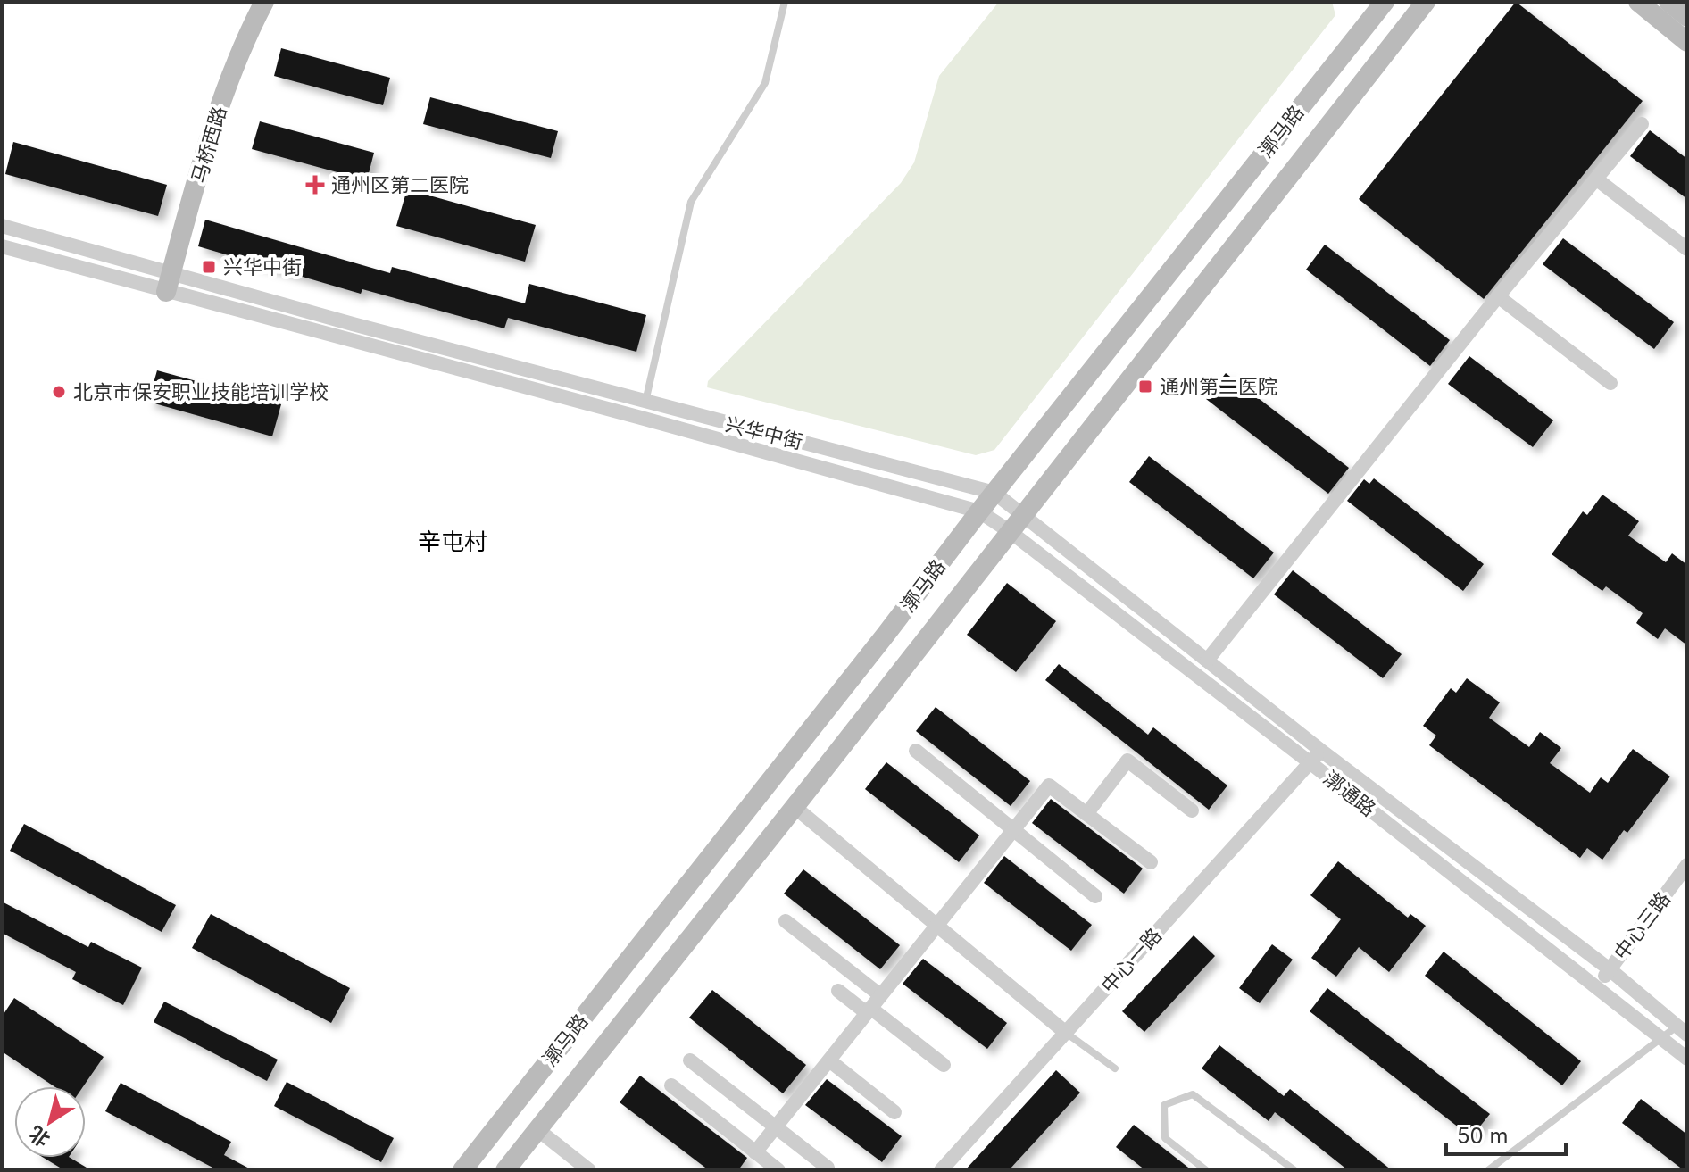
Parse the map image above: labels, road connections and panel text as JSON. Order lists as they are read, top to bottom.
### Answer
{
  "streets": {
    "main road": ["漷马路", "马桥西路"],
    "street": [
      "兴华中街",
      "漷通路",
      "中心三路",
      "中心一路"
    ]
  },
  "crossings": [
    ["漷马路", "兴华中街"],
    ["漷马路", "漷通路"],
    ["马桥西路", "兴华中街"],
    ["兴华中街", "漷通路"],
    ["漷通路", "中心三路"],
    ["漷通路", "中心一路"]
  ],
  "districts": ["辛屯村"],
  "places": {
    "health": ["通州区第二医院"],
    "transit": ["兴华中街", "通州第二医院"],
    "other": ["北京市保安职业技能培训学校"]
  },
  "scale_bar": "50 m",
  "north": "bottom left"
}
